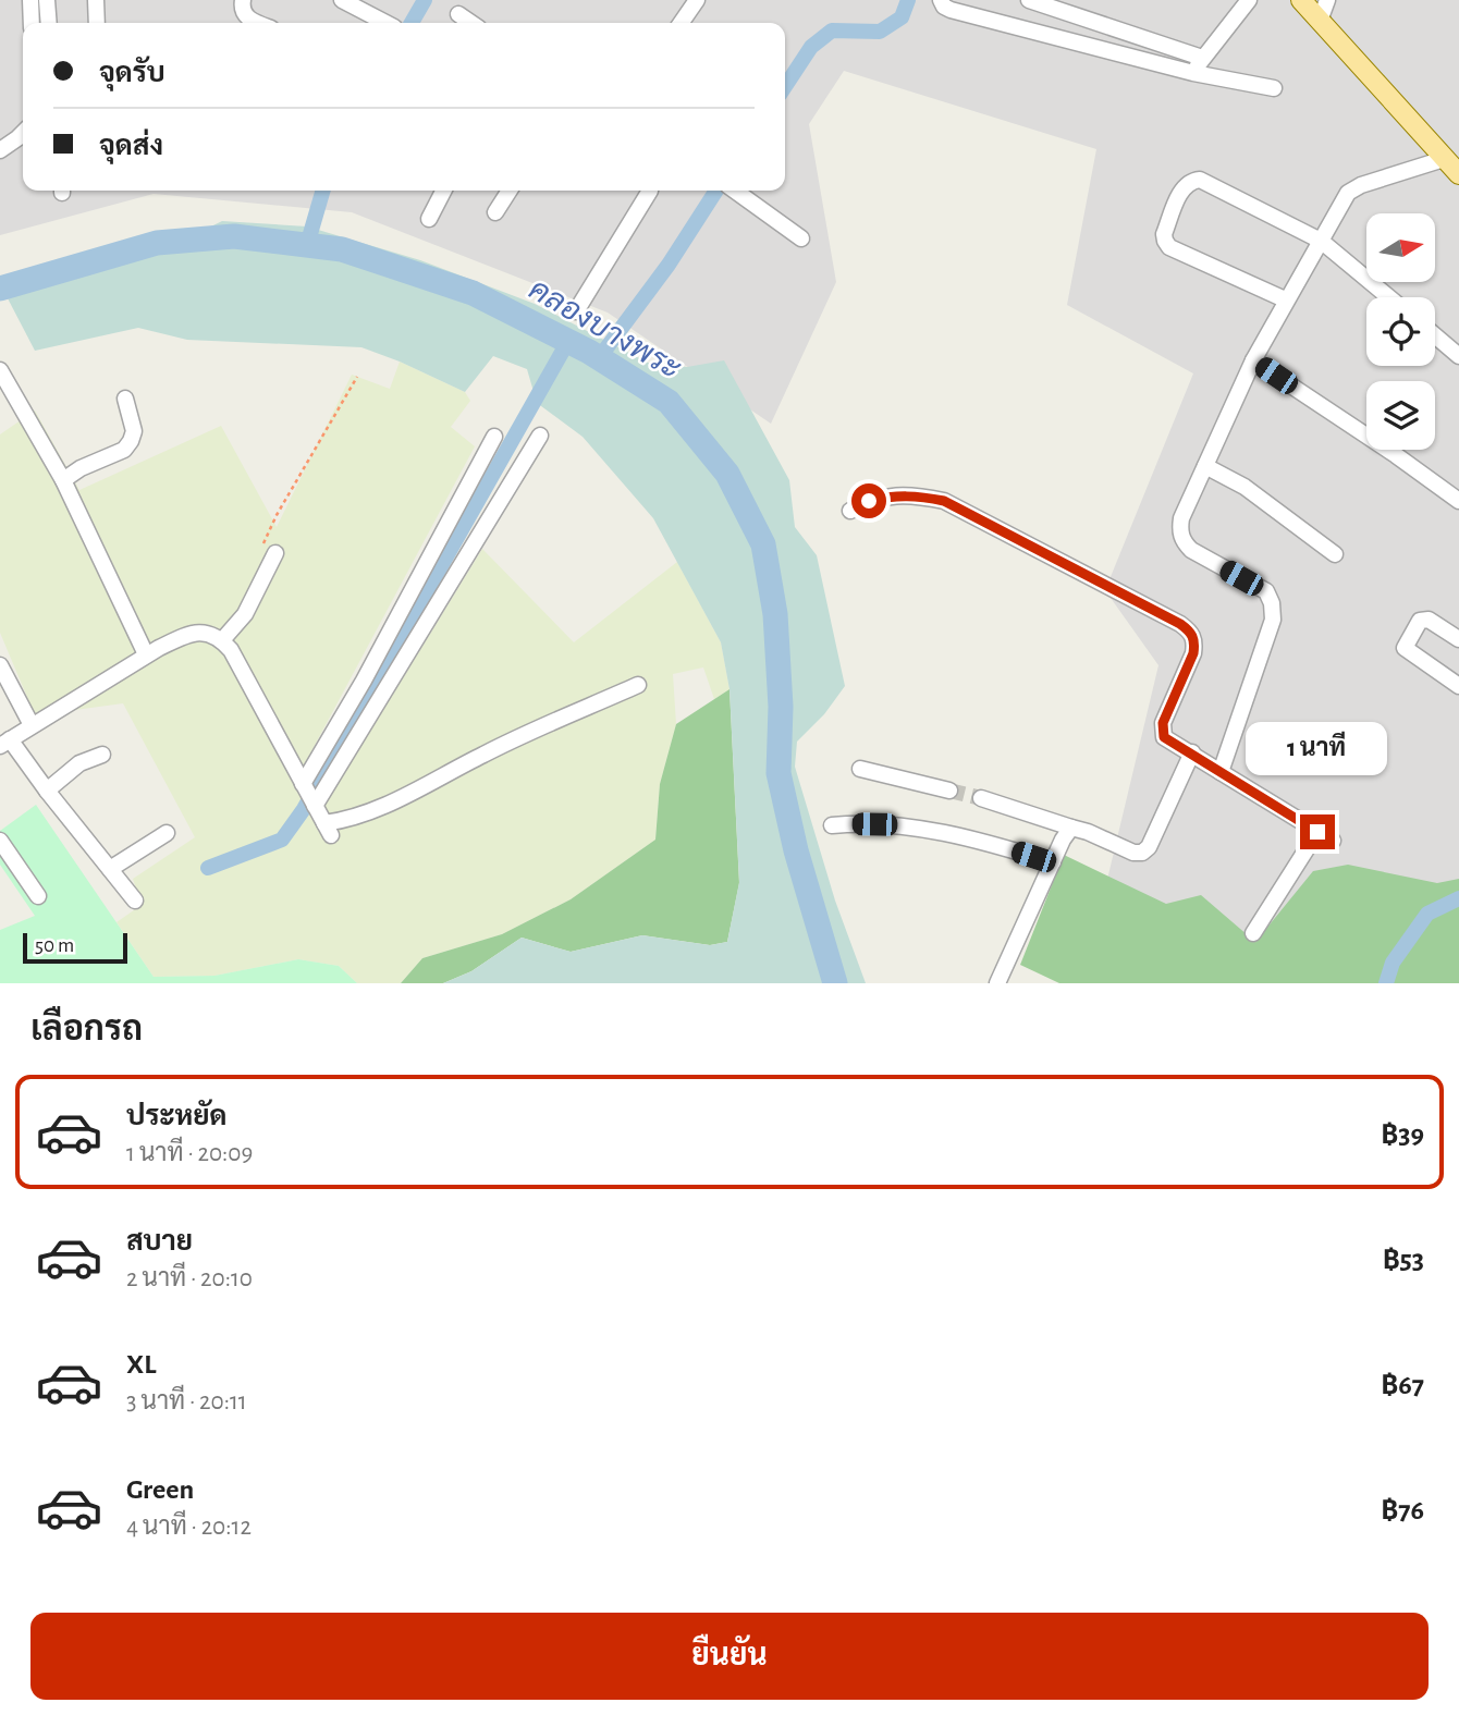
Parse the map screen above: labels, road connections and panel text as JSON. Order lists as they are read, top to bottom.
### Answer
{
  "water": ["คลองบางพระ"],
  "scale_bar": "50 m",
  "north": "right",
  "page": {
    "banner": ["จุดรับ", "จุดส่ง"],
    "bubble": "1 นาที",
    "scale": "50 m",
    "heading": "เลือกรถ",
    "list": [
      {
        "name": "ประหยัด",
        "note": "1 นาที · 20:09",
        "value": "฿39"
      },
      {
        "name": "สบาย",
        "note": "2 นาที · 20:10",
        "value": "฿53"
      },
      {
        "name": "XL",
        "note": "3 นาที · 20:11",
        "value": "฿67"
      },
      {
        "name": "Green",
        "note": "4 นาที · 20:12",
        "value": "฿76"
      }
    ],
    "buttons": "ยืนยัน"
  }
}
